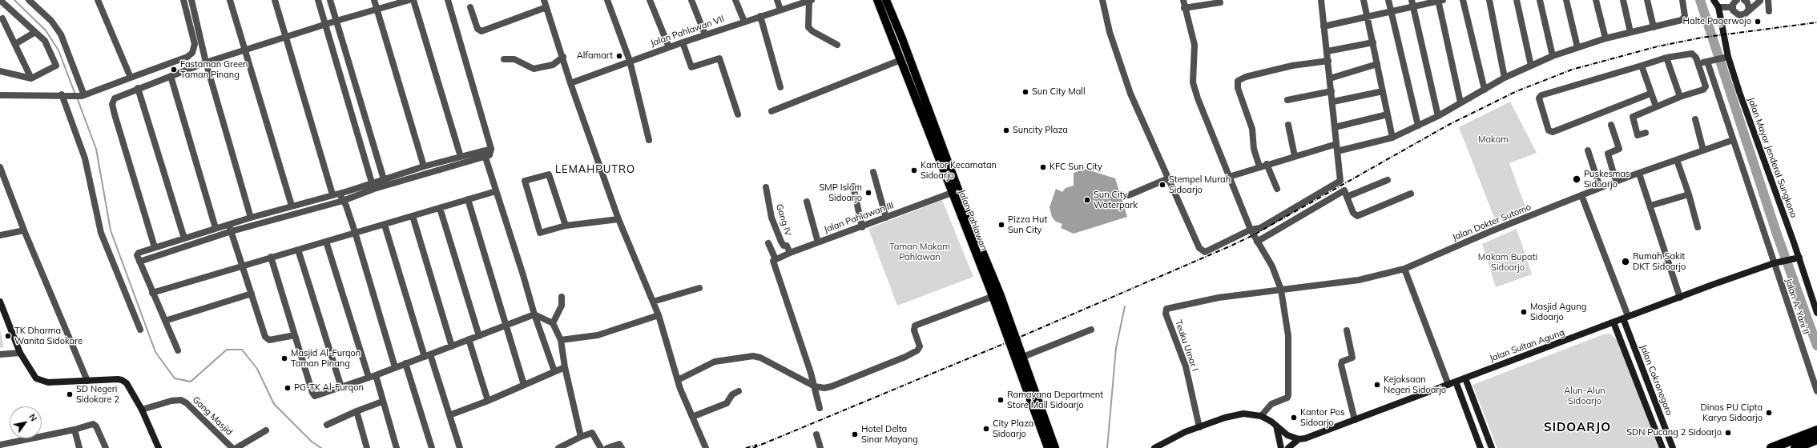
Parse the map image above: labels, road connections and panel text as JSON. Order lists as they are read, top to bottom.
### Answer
{
  "streets": {
    "main road": ["Jalan Pahlawan"],
    "street": [
      "Jalan Pahlawan VII",
      "Jalan Mayor Jenderal Sungkono",
      "Jalan Pahlawan III",
      "Gang IV",
      "Jalan Dokter Sutomo",
      "Jalan A. Yani II",
      "Teuku Umar I",
      "Jalan Sultan Agung",
      "Jalan Cokronegoro",
      "Gang Masjid"
    ]
  },
  "crossings": [
    ["Jalan Mayor Jenderal Sungkono", "Jalan Sultan Agung"],
    ["Jalan Pahlawan III", "Gang IV"],
    ["Jalan Pahlawan III", "Jalan Pahlawan"],
    ["Jalan Dokter Sutomo", "Jalan A. Yani II"],
    ["Jalan Dokter Sutomo", "Teuku Umar I"],
    ["Jalan A. Yani II", "Jalan Sultan Agung"],
    ["Jalan Sultan Agung", "Jalan Cokronegoro"]
  ],
  "districts": ["LEMAHPUTRO", "SIDOARJO"],
  "parks": [
    "Makam",
    "Taman Makam Pahlawan",
    "Makam Bupati Sidoarjo",
    "Alun-Alun Sidoarjo"
  ],
  "places": [
    "Halte Pagerwojo",
    "Alfamart",
    "Fastaman Green Taman Pinang",
    "Sun City Mall",
    "Suncity Plaza",
    "KFC Sun City",
    "Kantor Kecamatan Sidoarjo",
    "Puskesmas Sidoarjo",
    "Stempel Murah Sidoarjo",
    "SMP Islam Sidoarjo",
    "Sun City Waterpark",
    "Pizza Hut Sun City",
    "Rumah Sakit DKT Sidoarjo",
    "Masjid Agung Sidoarjo",
    "TK Dharma Wanita Sidokare",
    "Masjid Al-Furqon Taman Pinang",
    "Kejaksaan Negeri Sidoarjo",
    "PG-TK Al-Furqon",
    "SD Negeri Sidokare 2",
    "Ramayana Department Store Mall Sidoarjo",
    "Dinas PU Cipta Karya Sidoarjo",
    "Kantor Pos Sidoarjo",
    "City Plaza Sidoarjo",
    "SDN Pucang 2 Sidoarjo",
    "Hotel Delta Sinar Mayang"
  ],
  "north": "top right"
}
